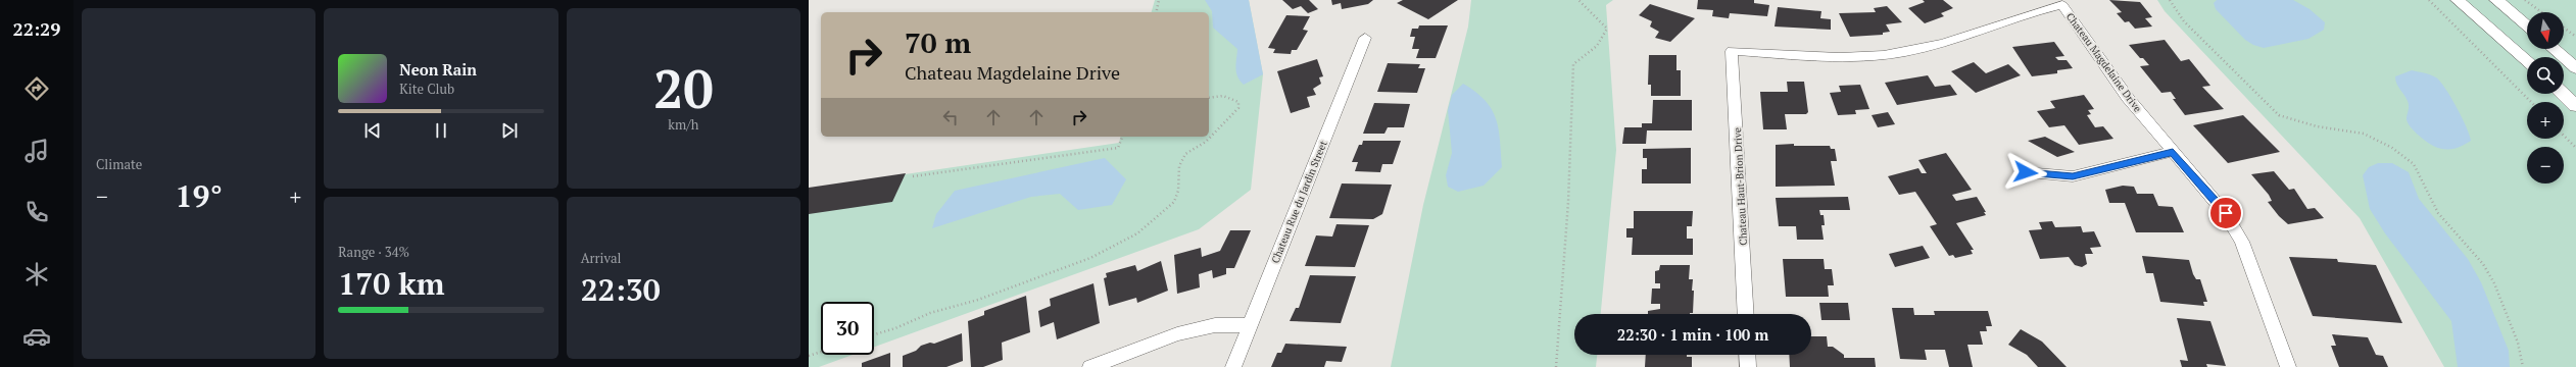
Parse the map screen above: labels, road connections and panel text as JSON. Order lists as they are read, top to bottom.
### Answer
{
  "streets": {
    "street": ["Chateau Magdelaine Drive", "Chateau Haut-Brion Drive", "Chateau Rue du Jardin Street"]
  },
  "crossings": [
    ["Chateau Magdelaine Drive", "Chateau Haut-Brion Drive"]
  ],
  "north": "bottom",
  "page": {
    "tabs": "22:29",
    "tile": [
      "Climate",
      ["20", "km/h"],
      ["Range · 34%", "170 km"],
      ["Arrival", "22:30"]
    ],
    "map_buttons": ["+", "−"],
    "turn": ["70 m", "Chateau Magdelaine Drive"],
    "song": ["Neon Rain", "Kite Club"],
    "heat": ["−", "19°", "+"],
    "limit": "30",
    "trip": "22:30 · 1 min · 100 m"
  }
}
